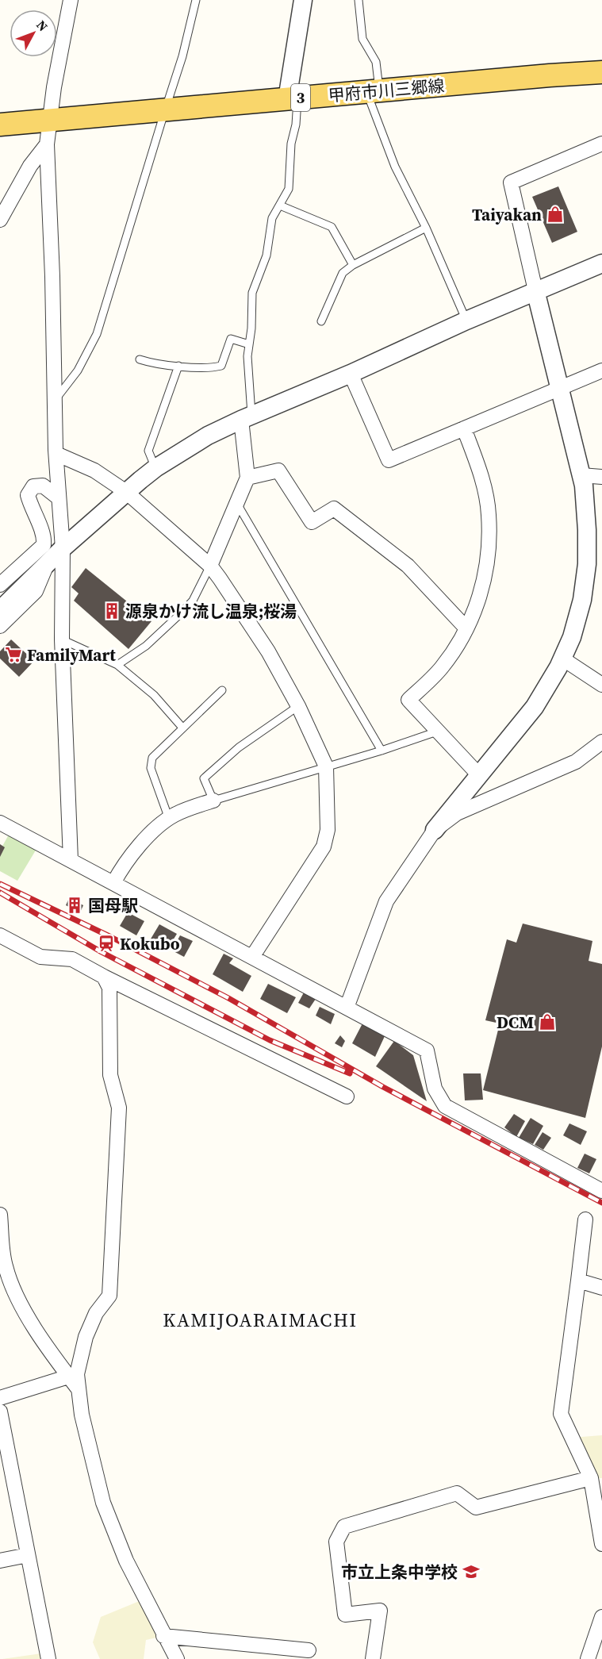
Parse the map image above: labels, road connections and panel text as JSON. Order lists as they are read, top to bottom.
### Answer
{
  "streets": {
    "main road": ["甲府市川三郷線", "3"]
  },
  "districts": ["KAMIJOARAIMACHI"],
  "places": {
    "shop": ["Taiyakan", "DCM"],
    "building": ["源泉かけ流し温泉;桜湯", "国母駅"],
    "supermarket": ["FamilyMart"],
    "station": ["Kokubo"],
    "school or university": ["市立上条中学校"]
  },
  "north": "top right"
}
